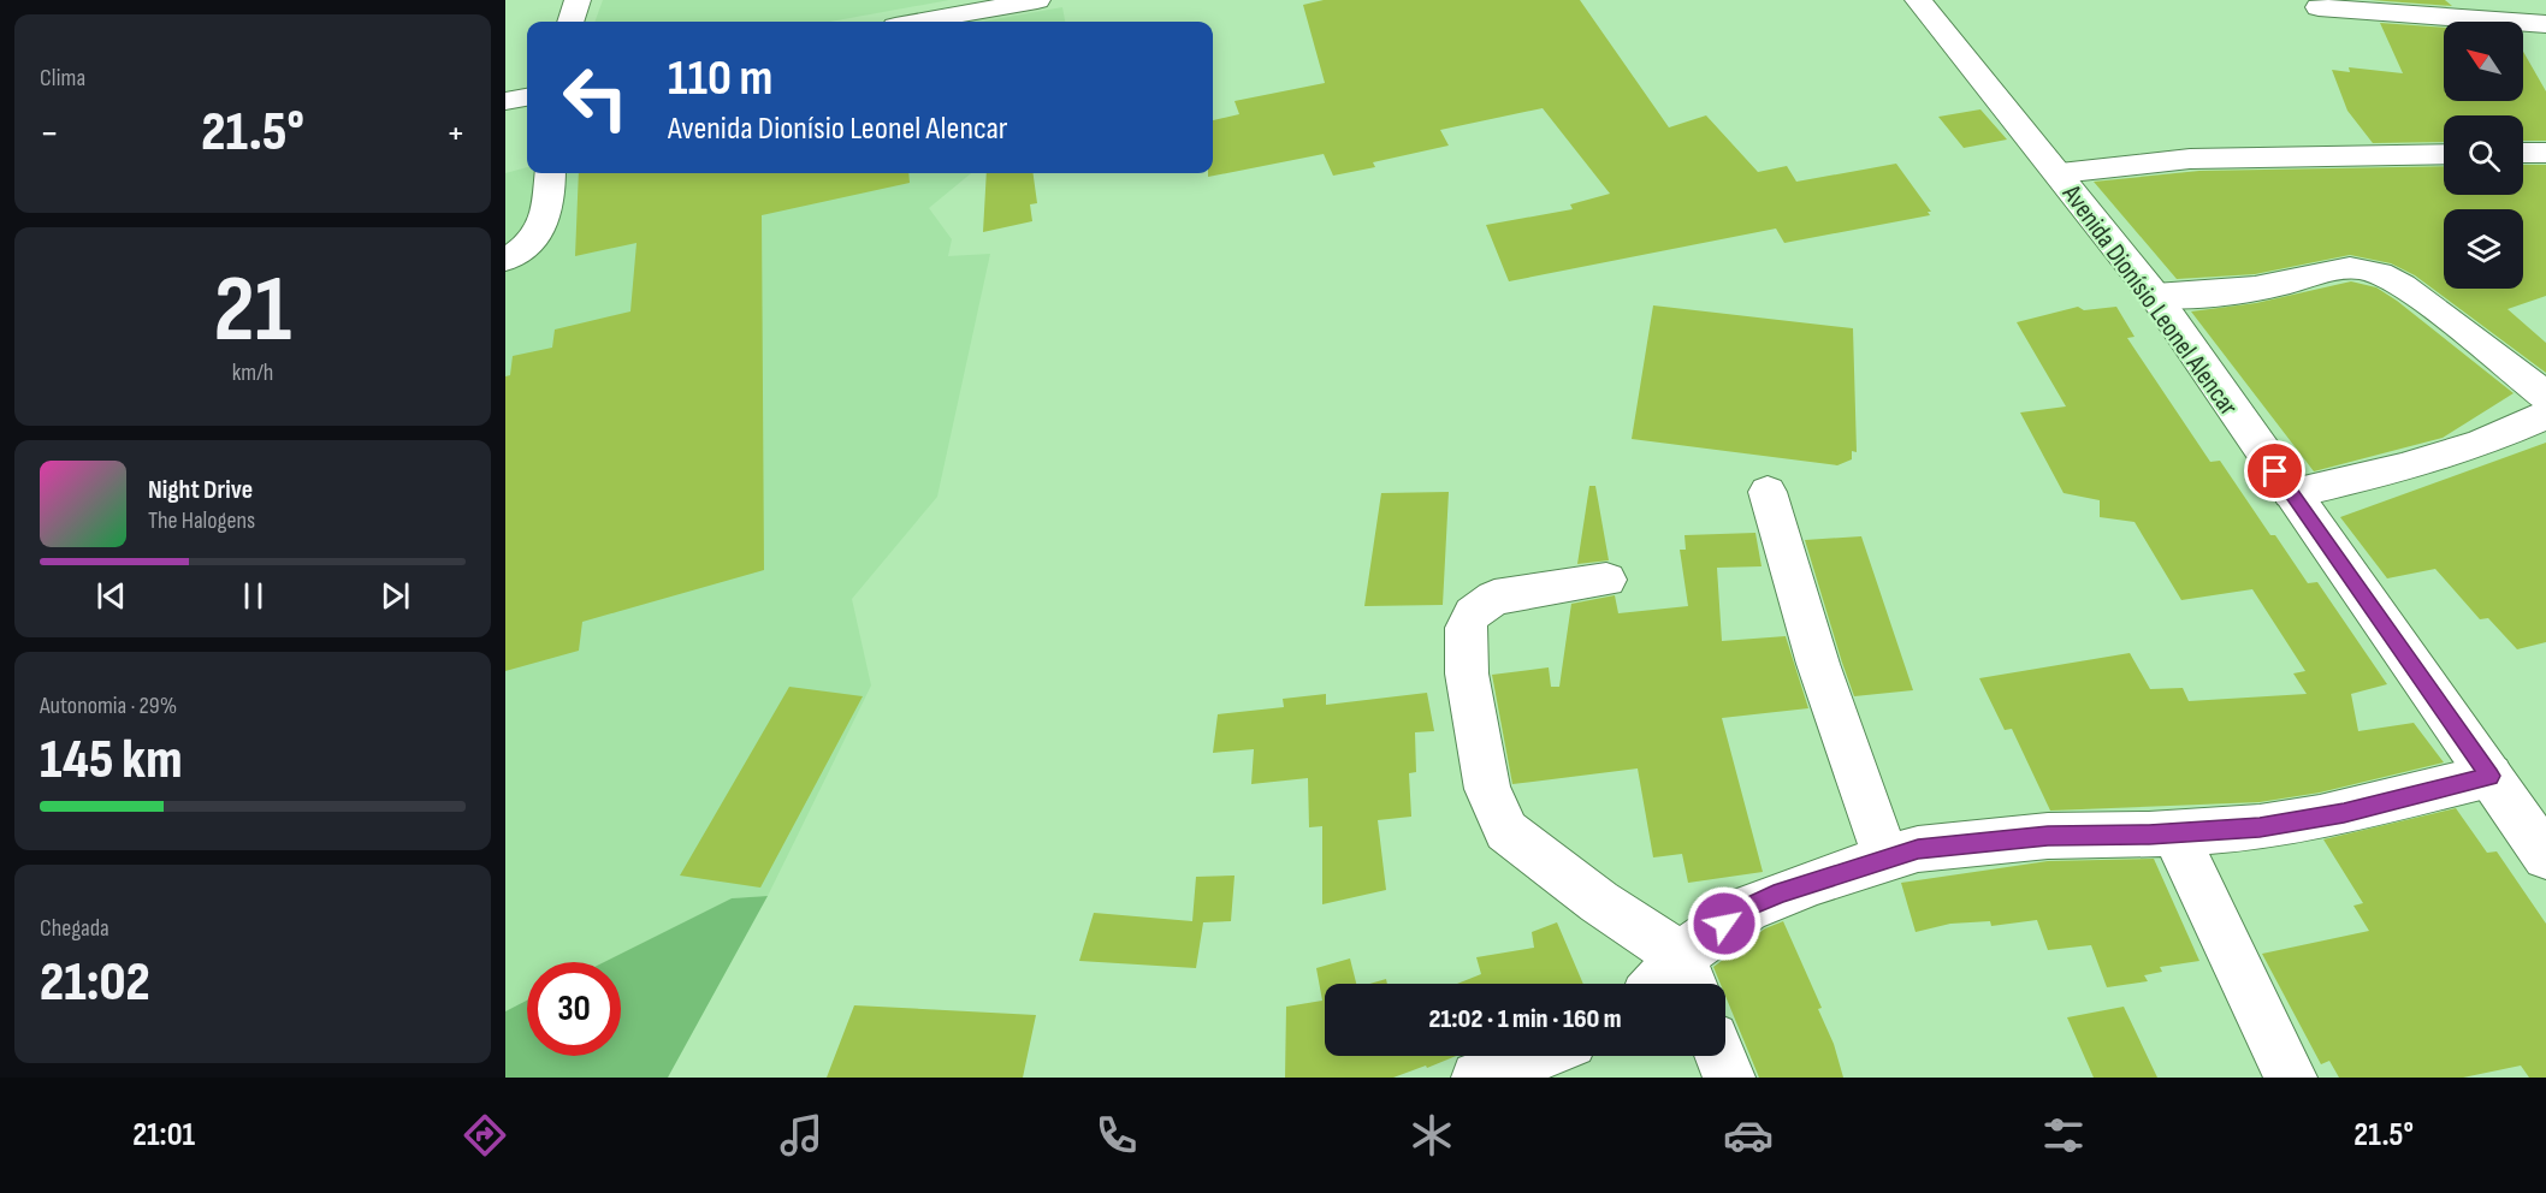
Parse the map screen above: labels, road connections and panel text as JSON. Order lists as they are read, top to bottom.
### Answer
{
  "streets": {
    "street": ["Avenida Dionísio Leonel Alencar"]
  },
  "north": "top left",
  "page": {
    "tile": [
      "Clima",
      ["21", "km/h"],
      ["Autonomia · 29%", "145 km"],
      ["Chegada", "21:02"]
    ],
    "turn": ["110 m", "Avenida Dionísio Leonel Alencar"],
    "heat": ["−", "21.5°", "+"],
    "song": ["Night Drive", "The Halogens"],
    "limit": "30",
    "trip": "21:02 · 1 min · 160 m",
    "tabs": ["21:01", "21.5°"]
  }
}
